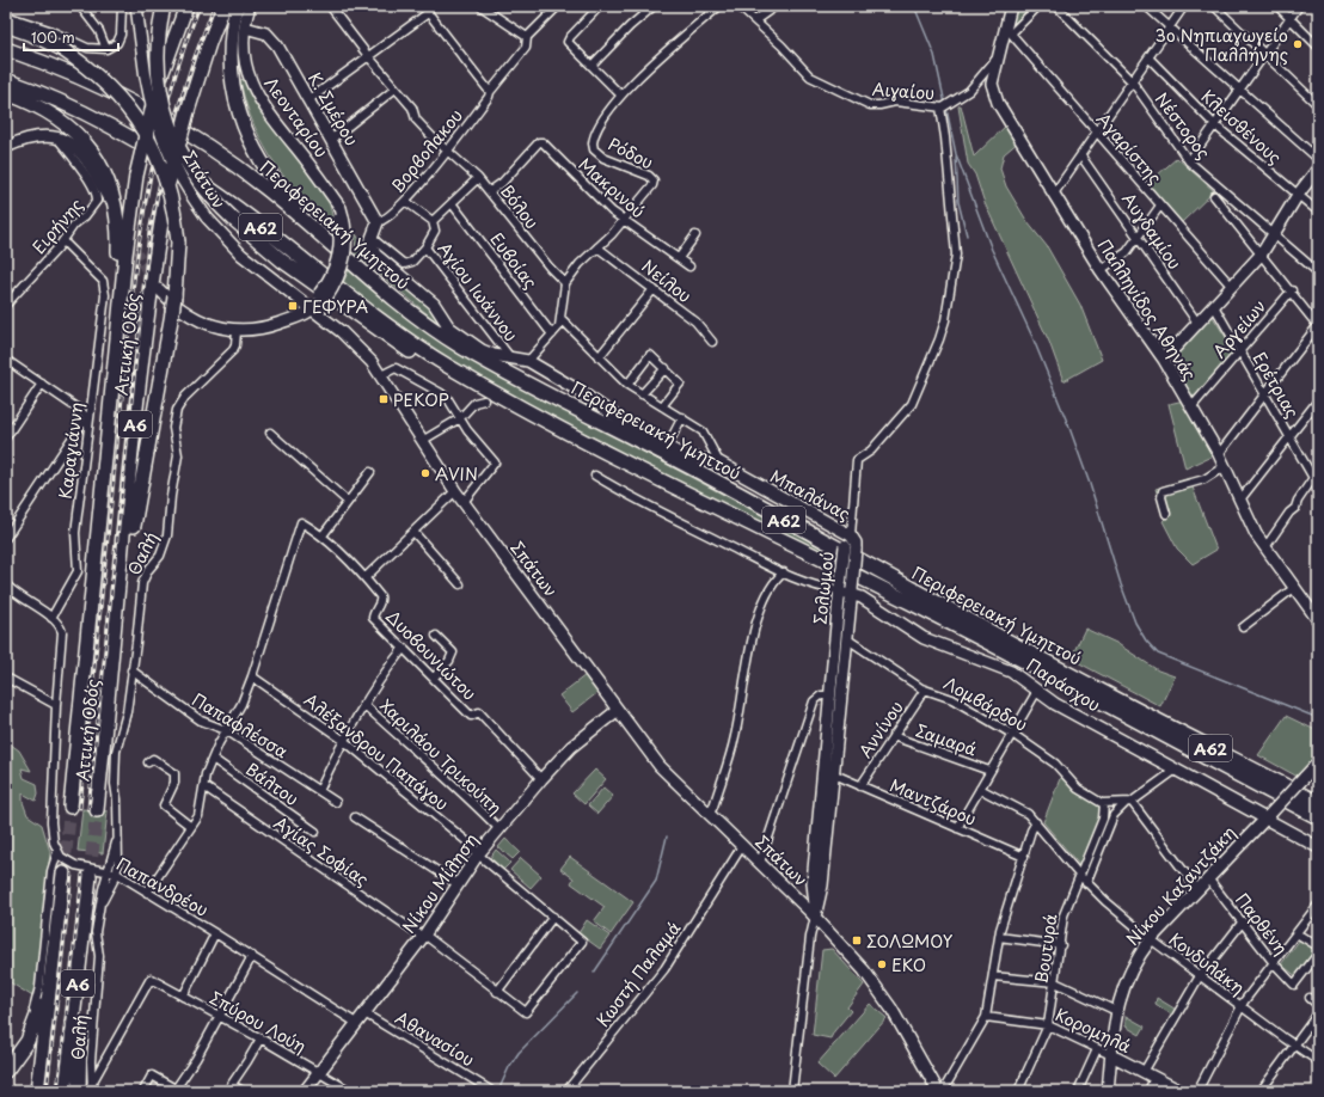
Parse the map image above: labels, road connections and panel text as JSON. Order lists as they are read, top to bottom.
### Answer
{
  "streets": {
    "highway": [
      "Περιφερειακή Υμηττού",
      "Α62",
      "Αττική Οδός",
      "Α6"
    ],
    "street": [
      "Αιγαίου",
      "Κ. Σμέρου",
      "Λεονταρίου",
      "Νέστορος",
      "Κλεισθένους",
      "Αγαρίστης",
      "Βορβολακου",
      "Ρόδου",
      "Σπάτων",
      "Μακρινού",
      "Βόλου",
      "Ειρήνης",
      "Αυγδαμίου",
      "Ευβοίας",
      "Νείλου",
      "Αγίου Ιωάννου",
      "Παλληνίδος Αθηνάς",
      "Αργείων",
      "Ερέτριας",
      "Καραγιάννη",
      "Μπαλάνας",
      "Θαλή",
      "Σολωμού",
      "Δυοβουνιώτου",
      "Παράσχου",
      "Λομβάρδου",
      "Παπαφλέσσα",
      "Αννίνου",
      "Σαμαρά",
      "Αλέξανδρου Παπάγου",
      "Χαριλάου Τρικούπη",
      "Βάλτου",
      "Μαντζάρου",
      "Αγίας Σοφίας",
      "Νίκου Μίληση",
      "Νίκου Καζαντζάκη",
      "Παπανδρέου",
      "Παρθένη",
      "Βουτυρά",
      "Κονδυλάκη",
      "Κωστή Παλαμά",
      "Σπύρου Λούη",
      "Κορομηλά",
      "Αθανασίου"
    ]
  },
  "crossings": [
    ["Αιγαίου", "Παλληνίδος Αθηνάς"],
    ["Κ. Σμέρου", "Λεονταρίου"],
    ["Κ. Σμέρου", "Βορβολακου"],
    ["Κ. Σμέρου", "Αγίου Ιωάννου"],
    ["Κ. Σμέρου", "Μπαλάνας"],
    ["Λεονταρίου", "Σπάτων"],
    ["Λεονταρίου", "Θαλή"],
    ["Αγαρίστης", "Παλληνίδος Αθηνάς"],
    ["Βορβολακου", "Βόλου"],
    ["Βορβολακου", "Αγίου Ιωάννου"],
    ["Βορβολακου", "Μπαλάνας"],
    ["Ρόδου", "Μακρινού"],
    ["Ρόδου", "Βόλου"],
    ["Ρόδου", "Ευβοίας"],
    ["Ρόδου", "Νείλου"],
    ["Ρόδου", "Μπαλάνας"],
    ["Σπάτων", "Σολωμού"],
    ["Σπάτων", "Νίκου Μίληση"],
    ["Σπάτων", "Κωστή Παλαμά"],
    ["Μακρινού", "Βόλου"],
    ["Ειρήνης", "Καραγιάννη"],
    ["Αγίου Ιωάννου", "Μπαλάνας"],
    ["Παλληνίδος Αθηνάς", "Αργείων"],
    ["Αργείων", "Ερέτριας"],
    ["Μπαλάνας", "Σολωμού"],
    ["Θαλή", "Παπαφλέσσα"],
    ["Θαλή", "Παπανδρέου"],
    ["Θαλή", "Σπύρου Λούη"],
    ["Σολωμού", "Παράσχου"],
    ["Σολωμού", "Λομβάρδου"],
    ["Σολωμού", "Μαντζάρου"],
    ["Δυοβουνιώτου", "Αλέξανδρου Παπάγου"],
    ["Δυοβουνιώτου", "Νίκου Μίληση"],
    ["Παράσχου", "Νίκου Καζαντζάκη"],
    ["Λομβάρδου", "Αννίνου"],
    ["Λομβάρδου", "Βουτυρά"],
    ["Αννίνου", "Σαμαρά"],
    ["Αννίνου", "Μαντζάρου"],
    ["Αλέξανδρου Παπάγου", "Αγίας Σοφίας"],
    ["Αλέξανδρου Παπάγου", "Νίκου Μίληση"],
    ["Χαριλάου Τρικούπη", "Νίκου Μίληση"],
    ["Αγίας Σοφίας", "Νίκου Μίληση"],
    ["Νίκου Μίληση", "Παπανδρέου"],
    ["Νίκου Μίληση", "Σπύρου Λούη"],
    ["Νίκου Μίληση", "Αθανασίου"],
    ["Νίκου Καζαντζάκη", "Παρθένη"],
    ["Νίκου Καζαντζάκη", "Κονδυλάκη"],
    ["Νίκου Καζαντζάκη", "Κορομηλά"],
    ["Βουτυρά", "Κονδυλάκη"],
    ["Βουτυρά", "Κορομηλά"]
  ],
  "places": {
    "other": ["3ο Νηπιαγωγείο Παλλήνης", "AVIN", "EKO"],
    "transit": ["ΓΕΦΥΡΑ", "ΡΕΚΟΡ", "ΣΟΛΩΜΟΥ"]
  },
  "scale_bar": "100 m"
}
